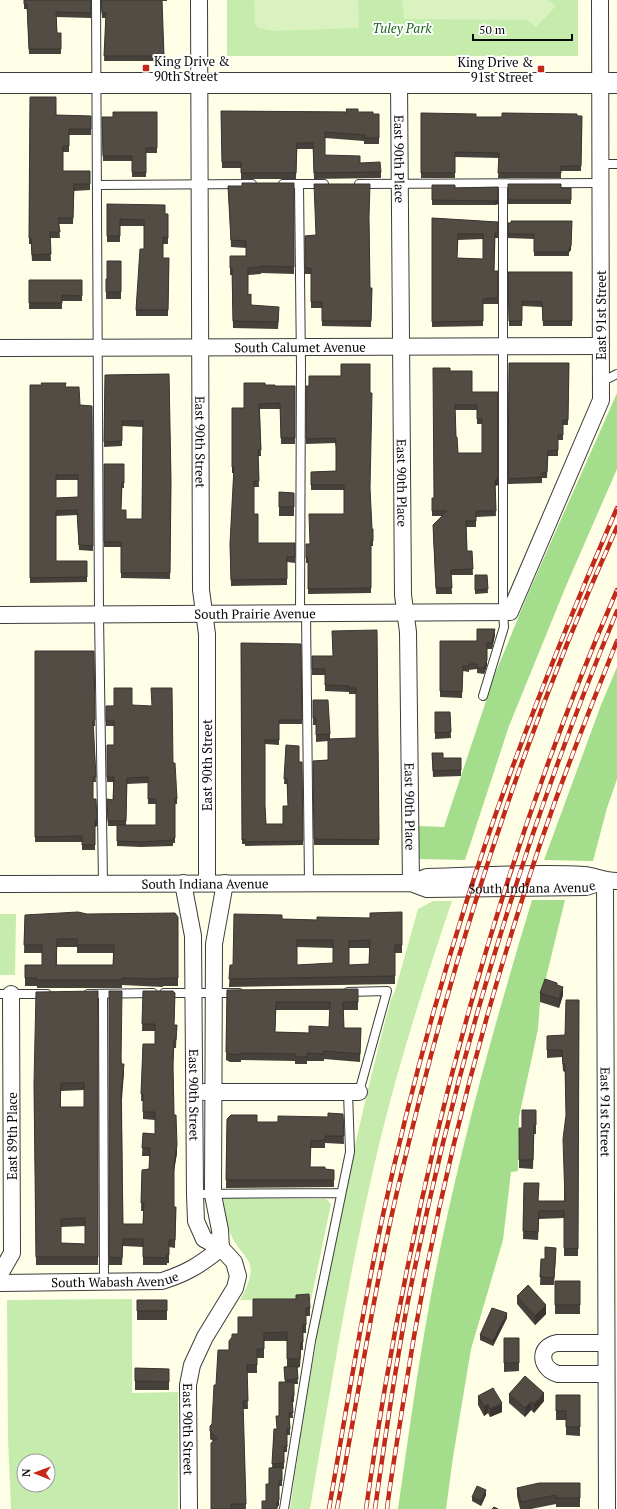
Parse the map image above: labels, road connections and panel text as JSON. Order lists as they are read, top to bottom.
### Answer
{
  "streets": {
    "street": [
      "East 90th Place",
      "East 91st Street",
      "South Calumet Avenue",
      "East 90th Street",
      "South Prairie Avenue",
      "South Indiana Avenue",
      "East 89th Place",
      "South Wabash Avenue"
    ]
  },
  "crossings": [
    ["East 90th Place", "South Calumet Avenue"],
    ["East 90th Place", "South Prairie Avenue"],
    ["East 90th Place", "South Indiana Avenue"],
    ["East 91st Street", "South Calumet Avenue"],
    ["East 91st Street", "South Prairie Avenue"],
    ["East 91st Street", "South Indiana Avenue"],
    ["South Calumet Avenue", "East 90th Street"],
    ["East 90th Street", "South Prairie Avenue"],
    ["East 90th Street", "South Indiana Avenue"],
    ["East 90th Street", "South Wabash Avenue"]
  ],
  "parks": ["Tuley Park"],
  "places": {
    "transit": ["King Drive & 90th Street", "King Drive & 91st Street"]
  },
  "scale_bar": "50 m",
  "north": "left"
}
